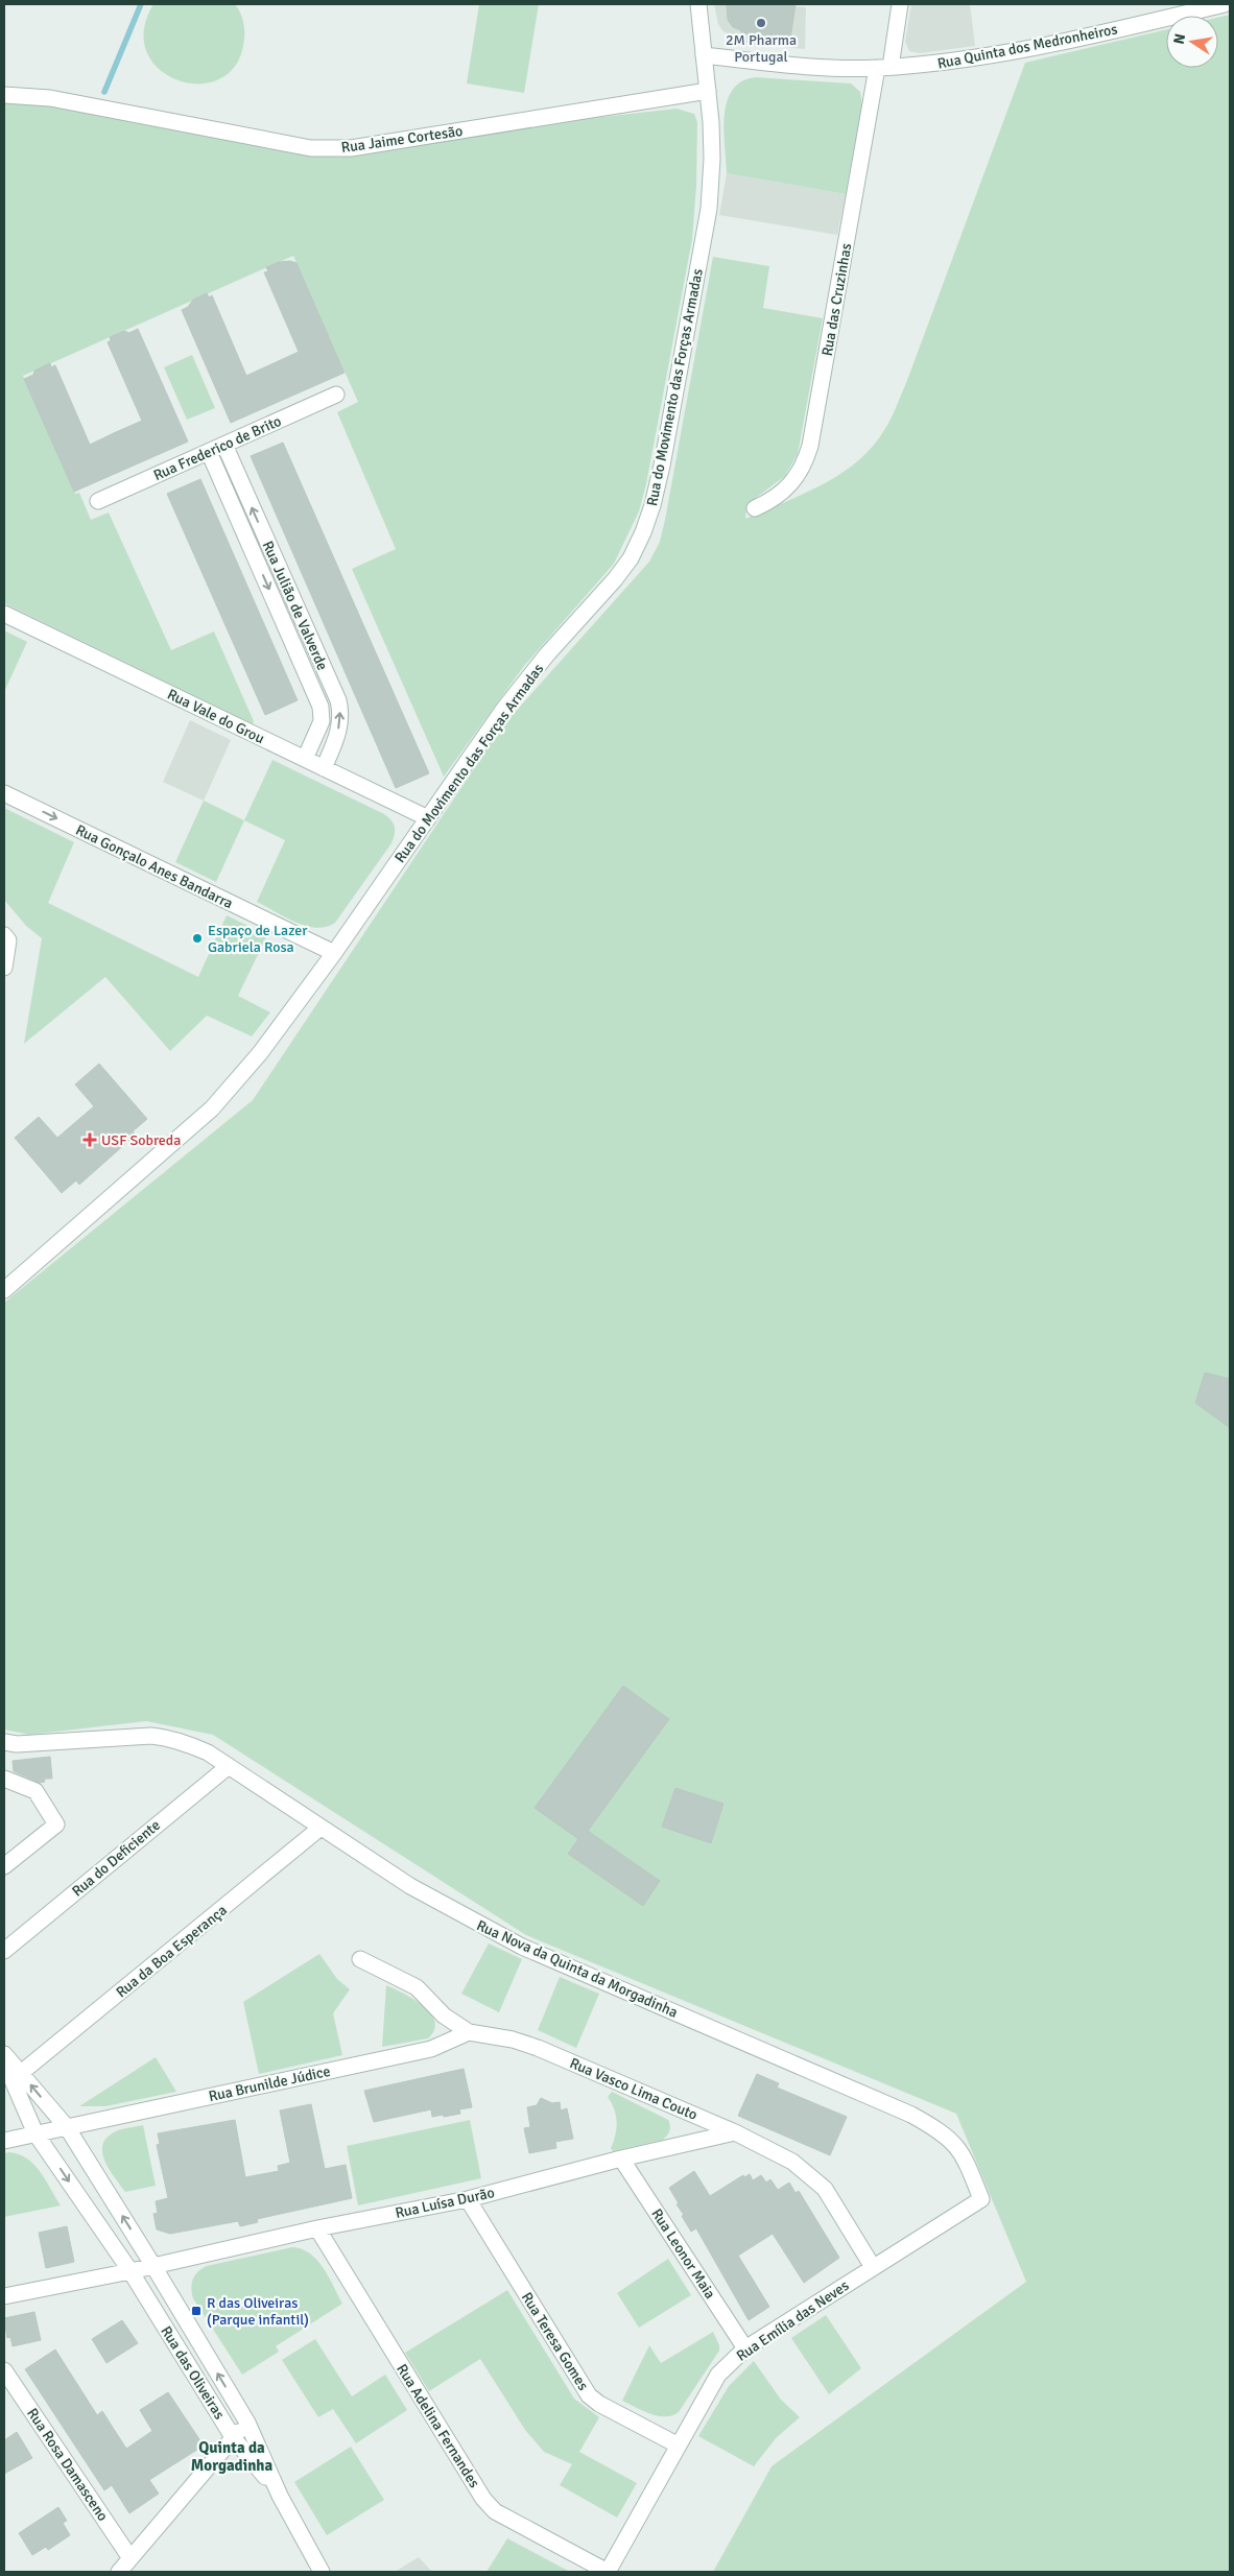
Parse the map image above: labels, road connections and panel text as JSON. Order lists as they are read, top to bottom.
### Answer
{
  "streets": {
    "street": [
      "Rua Quinta dos Medronheiros",
      "Rua Jaime Cortesão",
      "Rua das Cruzinhas",
      "Rua do Movimento das Forças Armadas",
      "Rua Frederico de Brito",
      "Rua Julião de Valverde",
      "Rua Vale do Grou",
      "Rua Gonçalo Anes Bandarra",
      "Rua do Deficiente",
      "Rua da Boa Esperança",
      "Rua Nova da Quinta da Morgadinha",
      "Rua Brunilde Júdice",
      "Rua Vasco Lima Couto",
      "Rua Luísa Durão",
      "Rua Leonor Maia",
      "Rua Emília das Neves",
      "Rua Teresa Gomes",
      "Rua das Oliveiras",
      "Rua Adelina Fernandes",
      "Rua Rosa Damasceno"
    ]
  },
  "crossings": [
    ["Rua Quinta dos Medronheiros", "Rua das Cruzinhas"],
    ["Rua Quinta dos Medronheiros", "Rua do Movimento das Forças Armadas"],
    ["Rua Jaime Cortesão", "Rua do Movimento das Forças Armadas"],
    ["Rua do Movimento das Forças Armadas", "Rua Vale do Grou"],
    ["Rua do Movimento das Forças Armadas", "Rua Gonçalo Anes Bandarra"],
    ["Rua Frederico de Brito", "Rua Julião de Valverde"],
    ["Rua Julião de Valverde", "Rua Vale do Grou"],
    ["Rua do Deficiente", "Rua Nova da Quinta da Morgadinha"],
    ["Rua da Boa Esperança", "Rua Nova da Quinta da Morgadinha"],
    ["Rua da Boa Esperança", "Rua das Oliveiras"],
    ["Rua Nova da Quinta da Morgadinha", "Rua Emília das Neves"],
    ["Rua Brunilde Júdice", "Rua Vasco Lima Couto"],
    ["Rua Brunilde Júdice", "Rua das Oliveiras"],
    ["Rua Vasco Lima Couto", "Rua Luísa Durão"],
    ["Rua Vasco Lima Couto", "Rua Emília das Neves"],
    ["Rua Luísa Durão", "Rua Leonor Maia"],
    ["Rua Luísa Durão", "Rua Teresa Gomes"],
    ["Rua Luísa Durão", "Rua das Oliveiras"],
    ["Rua Luísa Durão", "Rua Adelina Fernandes"],
    ["Rua Leonor Maia", "Rua Emília das Neves"],
    ["Rua Emília das Neves", "Rua Teresa Gomes"],
    ["Rua Emília das Neves", "Rua Adelina Fernandes"]
  ],
  "one_way": ["Rua Gonçalo Anes Bandarra"],
  "districts": ["Quinta da Morgadinha"],
  "places": {
    "other": ["2M Pharma Portugal", "Espaço de Lazer Gabriela Rosa"],
    "health": ["USF Sobreda"],
    "transit": ["R das Oliveiras (Parque infantil)"]
  },
  "north": "left"
}
